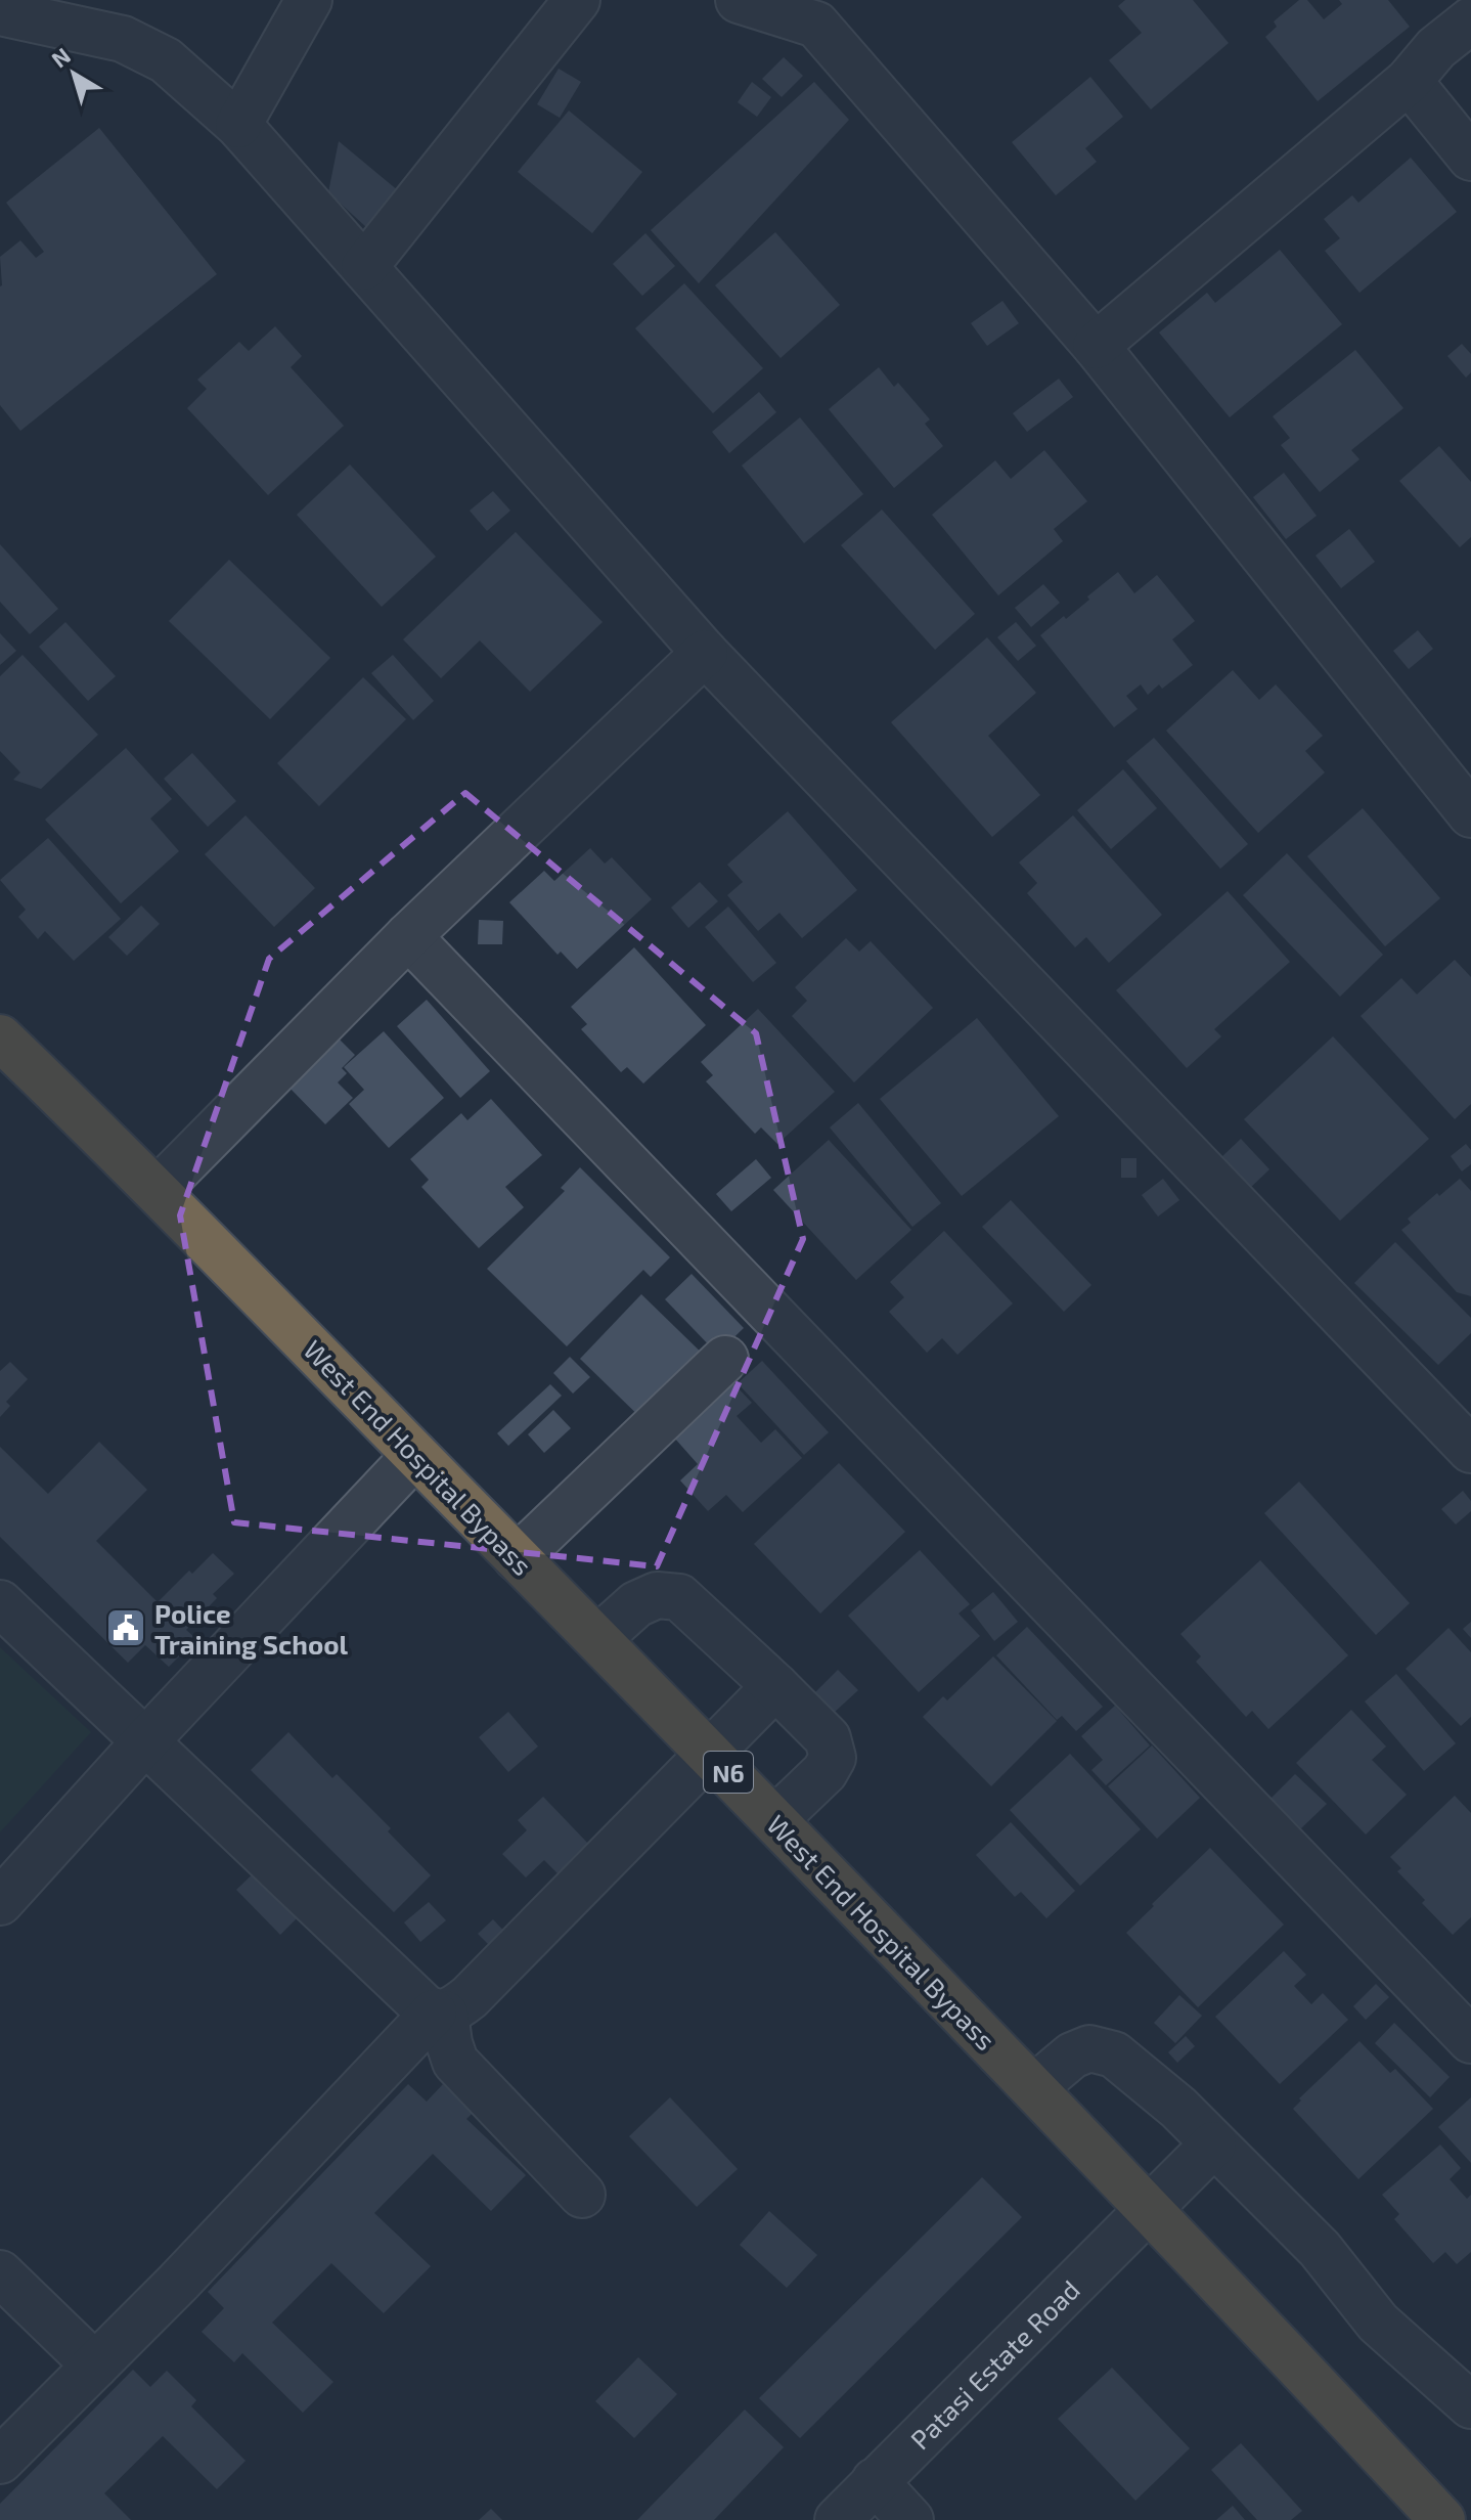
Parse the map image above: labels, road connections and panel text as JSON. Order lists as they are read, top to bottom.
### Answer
{
  "streets": {
    "highway": ["West End Hospital Bypass", "N6"],
    "street": ["Patasi Estate Road"]
  },
  "crossings": [
    ["West End Hospital Bypass", "Patasi Estate Road"]
  ],
  "places": {
    "public building": ["Police Training School"]
  },
  "north": "top left"
}
